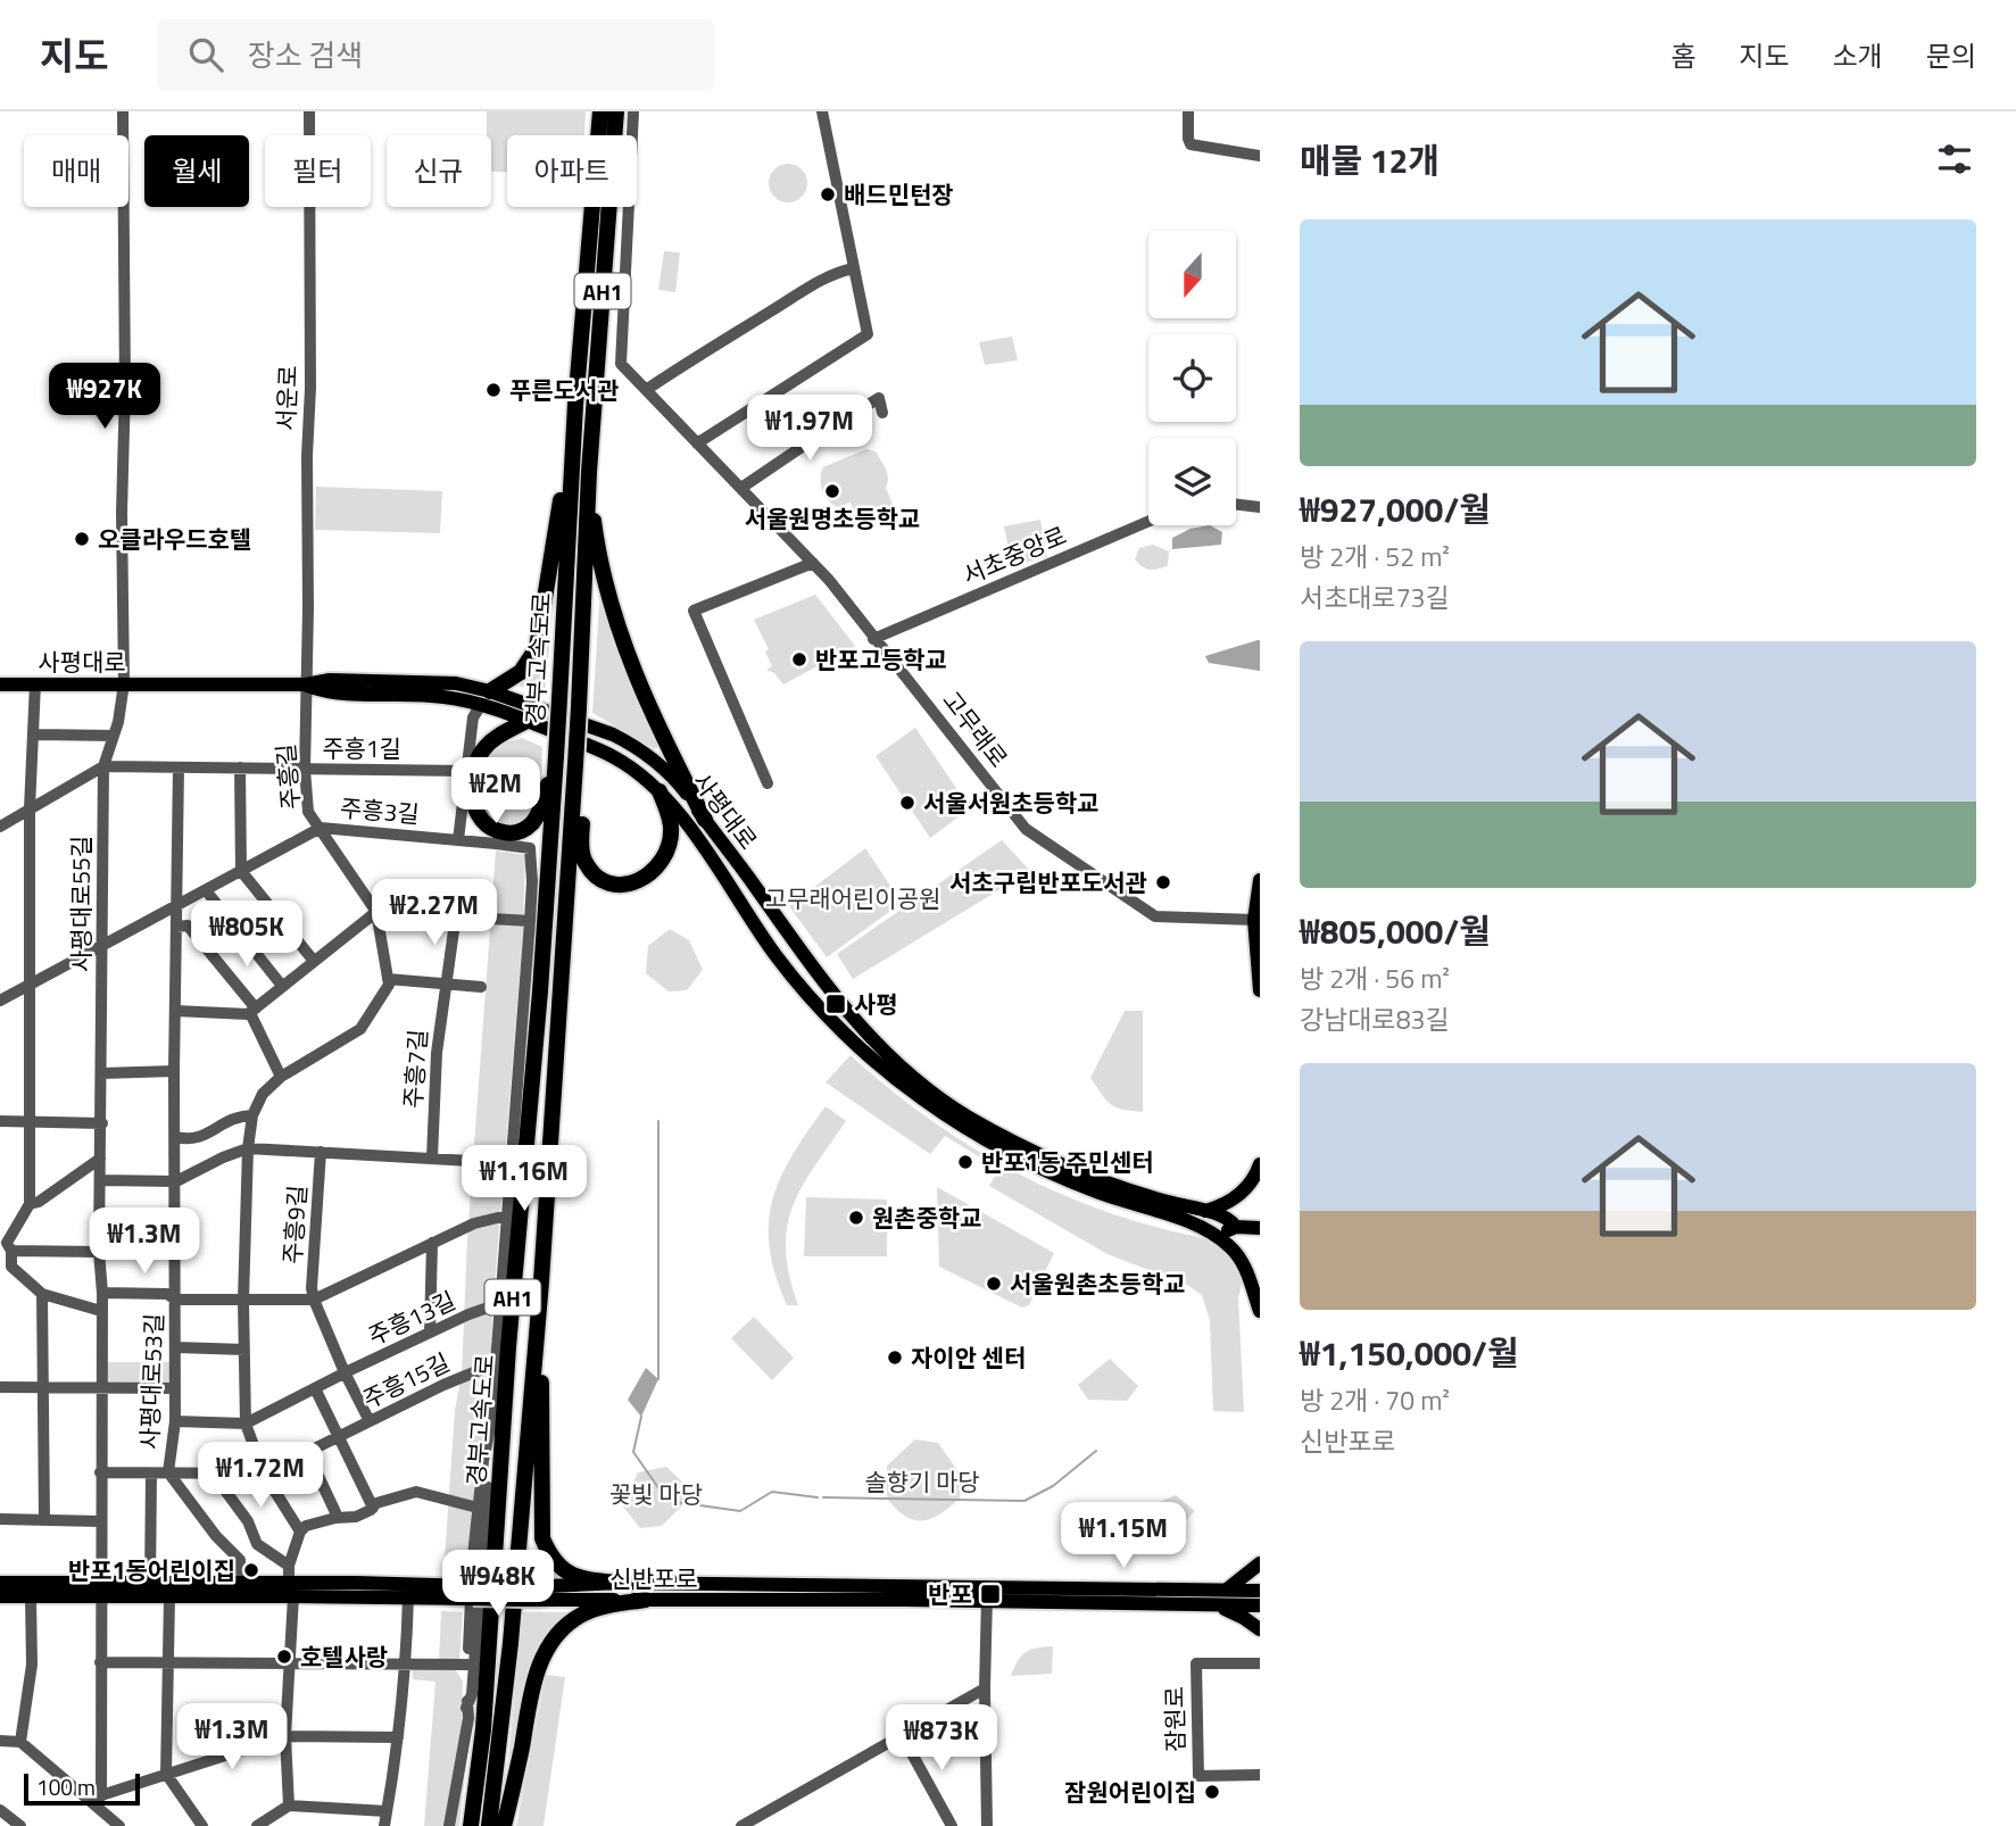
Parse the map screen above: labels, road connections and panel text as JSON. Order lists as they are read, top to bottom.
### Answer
{
  "streets": {
    "highway": ["AH1", "경부고속도로"],
    "main road": ["사평대로", "신반포로"],
    "street": [
      "서운로",
      "서초중앙로",
      "고무래로",
      "주흥1길",
      "주흥길",
      "주흥3길",
      "사평대로55길",
      "주흥7길",
      "주흥9길",
      "주흥13길",
      "주흥15길",
      "사평대로53길",
      "잠원로"
    ]
  },
  "crossings": [
    ["서운로", "사평대로"],
    ["서운로", "주흥길"],
    ["서초중앙로", "고무래로"],
    ["사평대로", "주흥길"],
    ["사평대로", "사평대로55길"],
    ["주흥1길", "주흥길"],
    ["주흥1길", "사평대로55길"],
    ["주흥1길", "사평대로53길"],
    ["주흥길", "주흥3길"],
    ["사평대로55길", "신반포로"],
    ["주흥7길", "주흥9길"],
    ["주흥9길", "사평대로53길"],
    ["사평대로53길", "신반포로"]
  ],
  "parks": ["고무래어린이공원", "솔향기 마당", "꽃빛 마당"],
  "places": {
    "other": [
      "배드민턴장",
      "푸른도서관",
      "서울원명초등학교",
      "오클라우드호텔",
      "반포고등학교",
      "서울서원초등학교",
      "서초구립반포도서관",
      "반포1동 주민센터",
      "원촌중학교",
      "서울원촌초등학교",
      "자이안 센터",
      "반포1동어린이집",
      "호텔사랑",
      "잠원어린이집"
    ],
    "transit": ["사평", "반포"]
  },
  "scale_bar": "100 m",
  "north": "bottom",
  "page": {
    "header": "지도",
    "search": "장소 검색",
    "nav": [
      "홈",
      "지도",
      "소개",
      "문의"
    ],
    "heading": "매물 12개",
    "chip": [
      "매매",
      "월세",
      "필터",
      "신규",
      "아파트"
    ],
    "list": [
      {
        "name": "₩927,000/월",
        "note": "방 2개 · 52 m² · 서초대로73길"
      },
      {
        "name": "₩805,000/월",
        "note": "방 2개 · 56 m² · 강남대로83길"
      },
      {
        "name": "₩1,150,000/월",
        "note": "방 2개 · 70 m² · 신반포로"
      }
    ],
    "price": [
      "₩927K",
      "₩1.97M",
      "₩2M",
      "₩2.27M",
      "₩805K",
      "₩1.16M",
      "₩1.3M",
      "₩1.72M",
      "₩1.15M",
      "₩948K",
      "₩1.3M",
      "₩873K"
    ],
    "scale": "100 m"
  }
}
